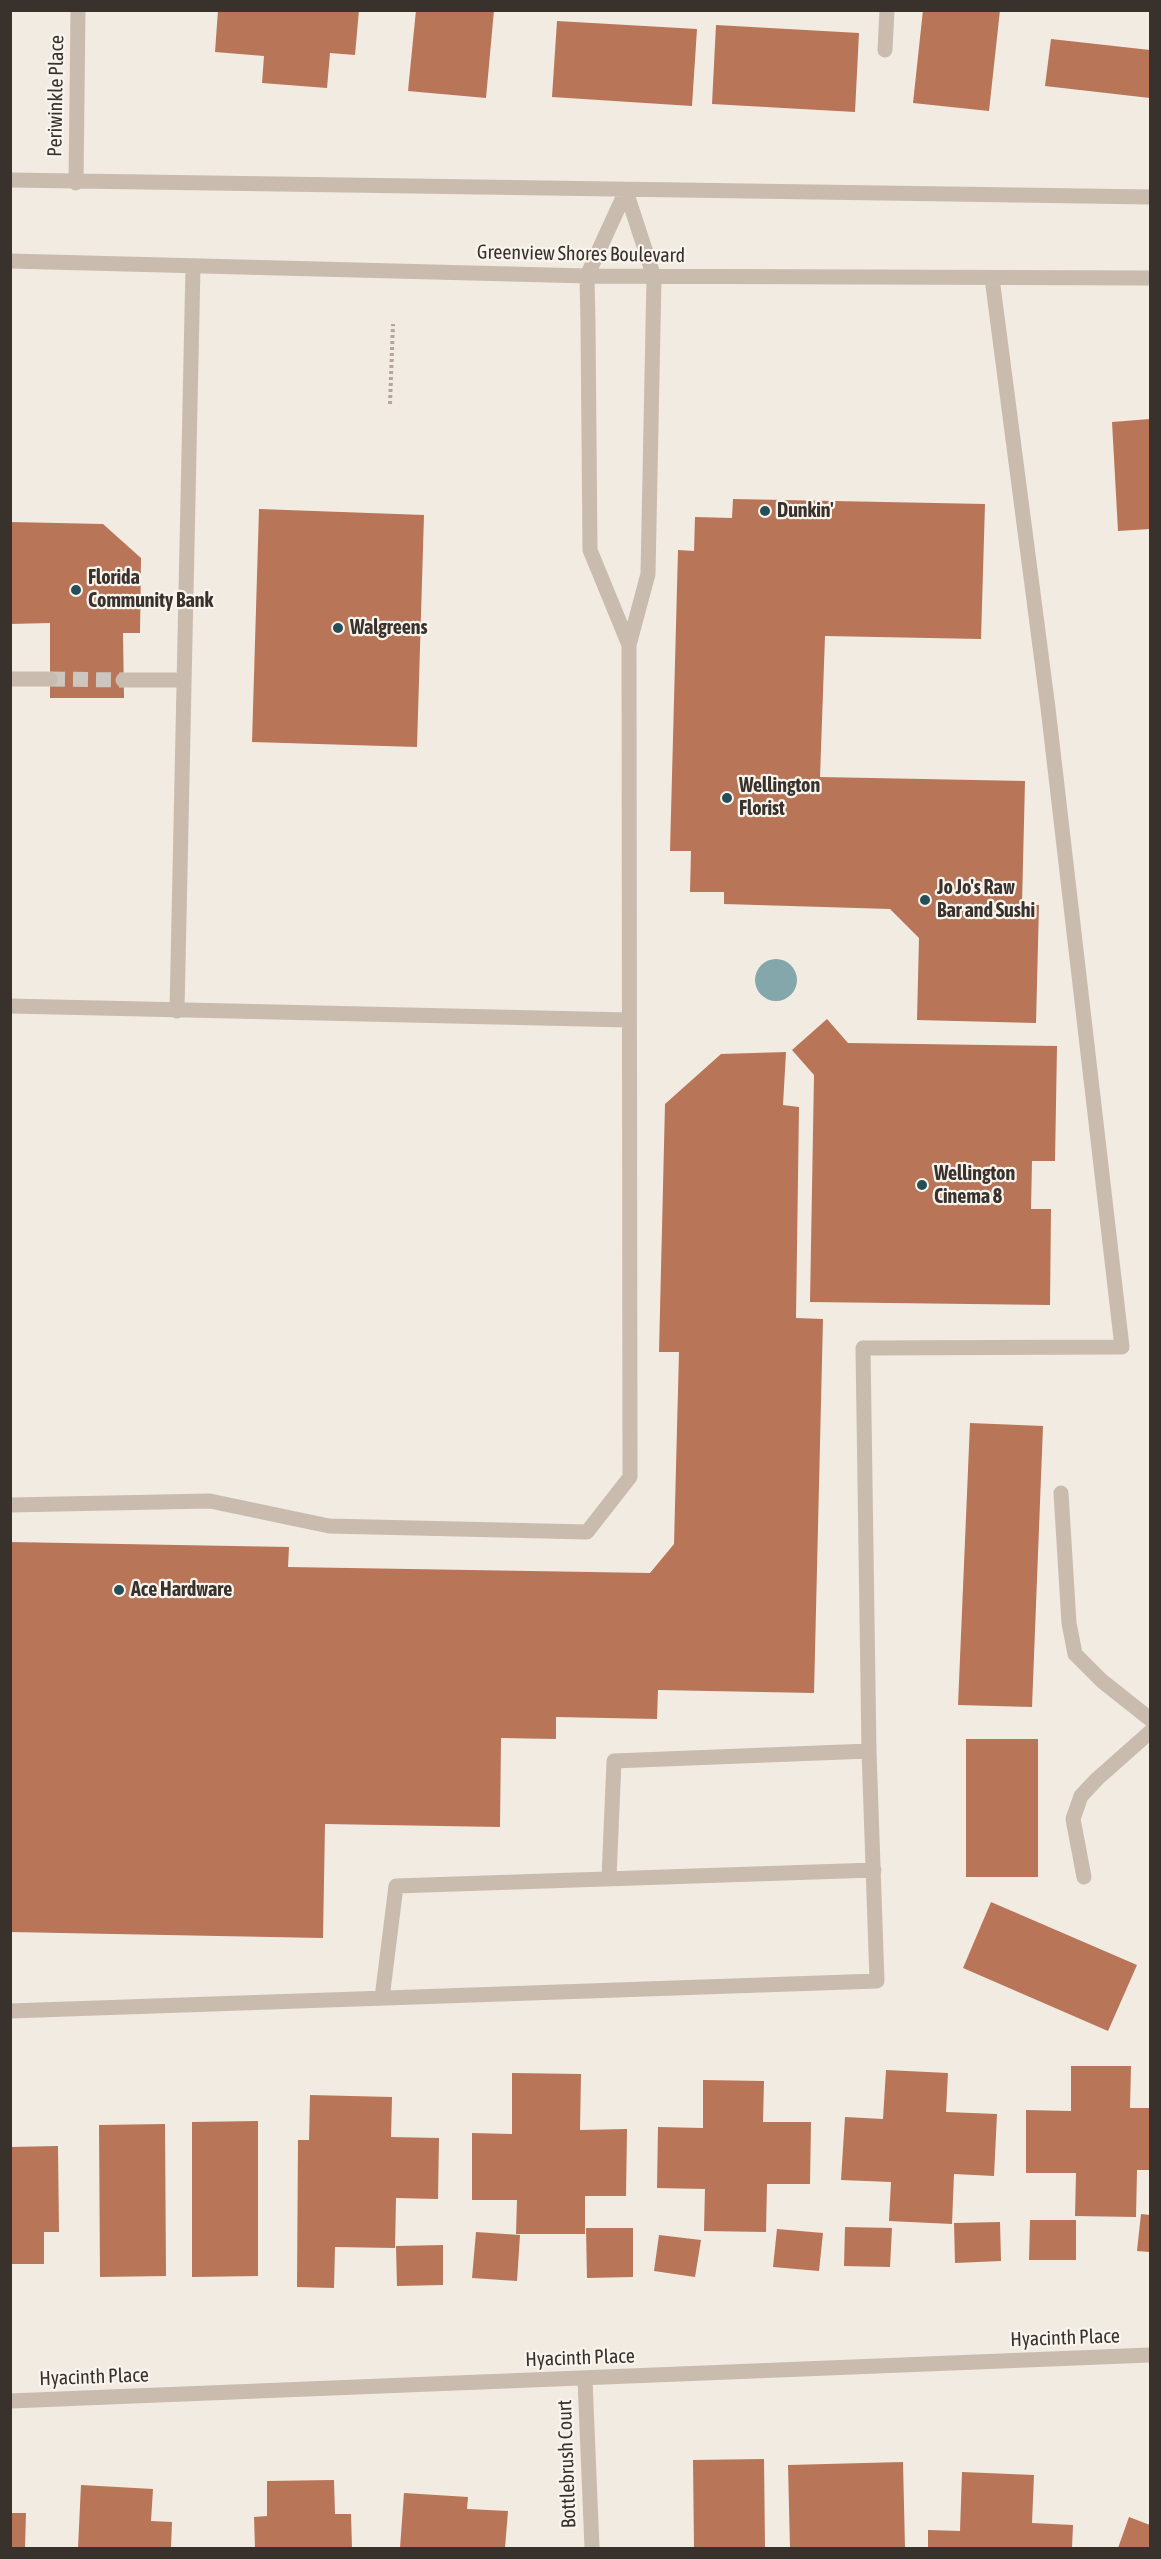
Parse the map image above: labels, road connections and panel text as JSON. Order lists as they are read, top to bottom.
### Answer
{
  "streets": {
    "street": [
      "Periwinkle Place",
      "Greenview Shores Boulevard",
      "Hyacinth Place",
      "Bottlebrush Court"
    ]
  },
  "crossings": [
    ["Hyacinth Place", "Bottlebrush Court"]
  ],
  "places": [
    "Dunkin'",
    "Florida Community Bank",
    "Walgreens",
    "Wellington Florist",
    "Jo Jo's Raw Bar and Sushi",
    "Wellington Cinema 8",
    "Ace Hardware"
  ]
}
